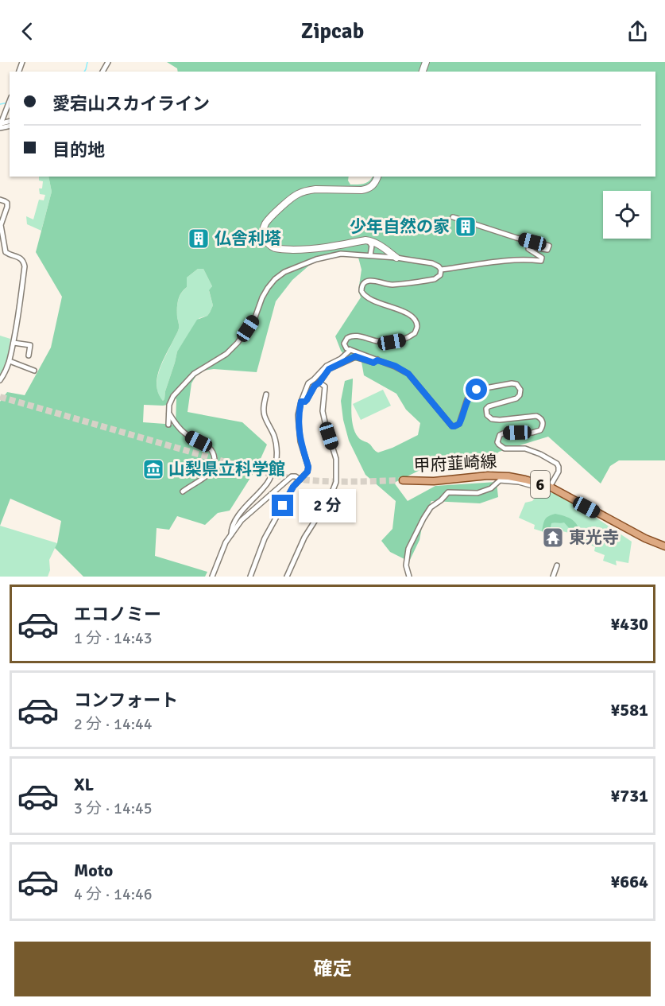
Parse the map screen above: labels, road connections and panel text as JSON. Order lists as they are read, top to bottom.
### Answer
{
  "streets": {
    "main road": ["甲府韮崎線", "6"]
  },
  "places": {
    "building": ["少年自然の家", "仏舎利塔"],
    "museum": ["山梨県立科学館"],
    "temple": ["東光寺"]
  },
  "page": {
    "header": "Zipcab",
    "banner": ["愛宕山スカイライン", "目的地"],
    "bubble": "2 分",
    "list": [
      {
        "name": "エコノミー",
        "note": "1 分 · 14:43",
        "value": "¥430"
      },
      {
        "name": "コンフォート",
        "note": "2 分 · 14:44",
        "value": "¥581"
      },
      {
        "name": "XL",
        "note": "3 分 · 14:45",
        "value": "¥731"
      },
      {
        "name": "Moto",
        "note": "4 分 · 14:46",
        "value": "¥664"
      }
    ],
    "buttons": "確定"
  }
}
